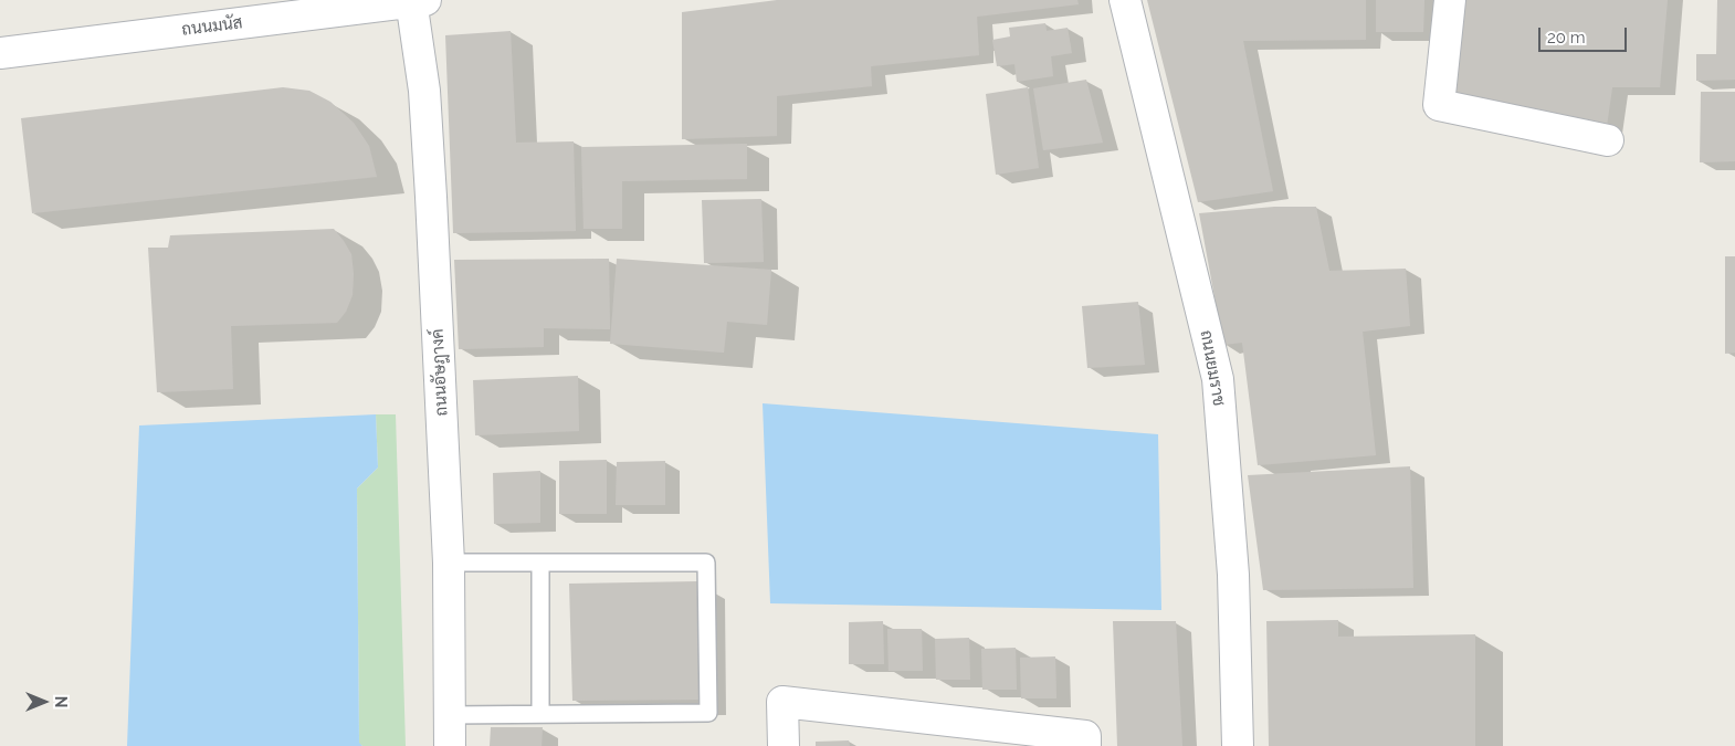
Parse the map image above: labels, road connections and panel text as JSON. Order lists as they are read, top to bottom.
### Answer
{
  "streets": {
    "street": ["ถนนมนัส", "ถนนยมราช", "ถนนอัษฎางค์"]
  },
  "crossings": [
    ["ถนนมนัส", "ถนนอัษฎางค์"]
  ],
  "scale_bar": "20 m",
  "north": "right"
}
